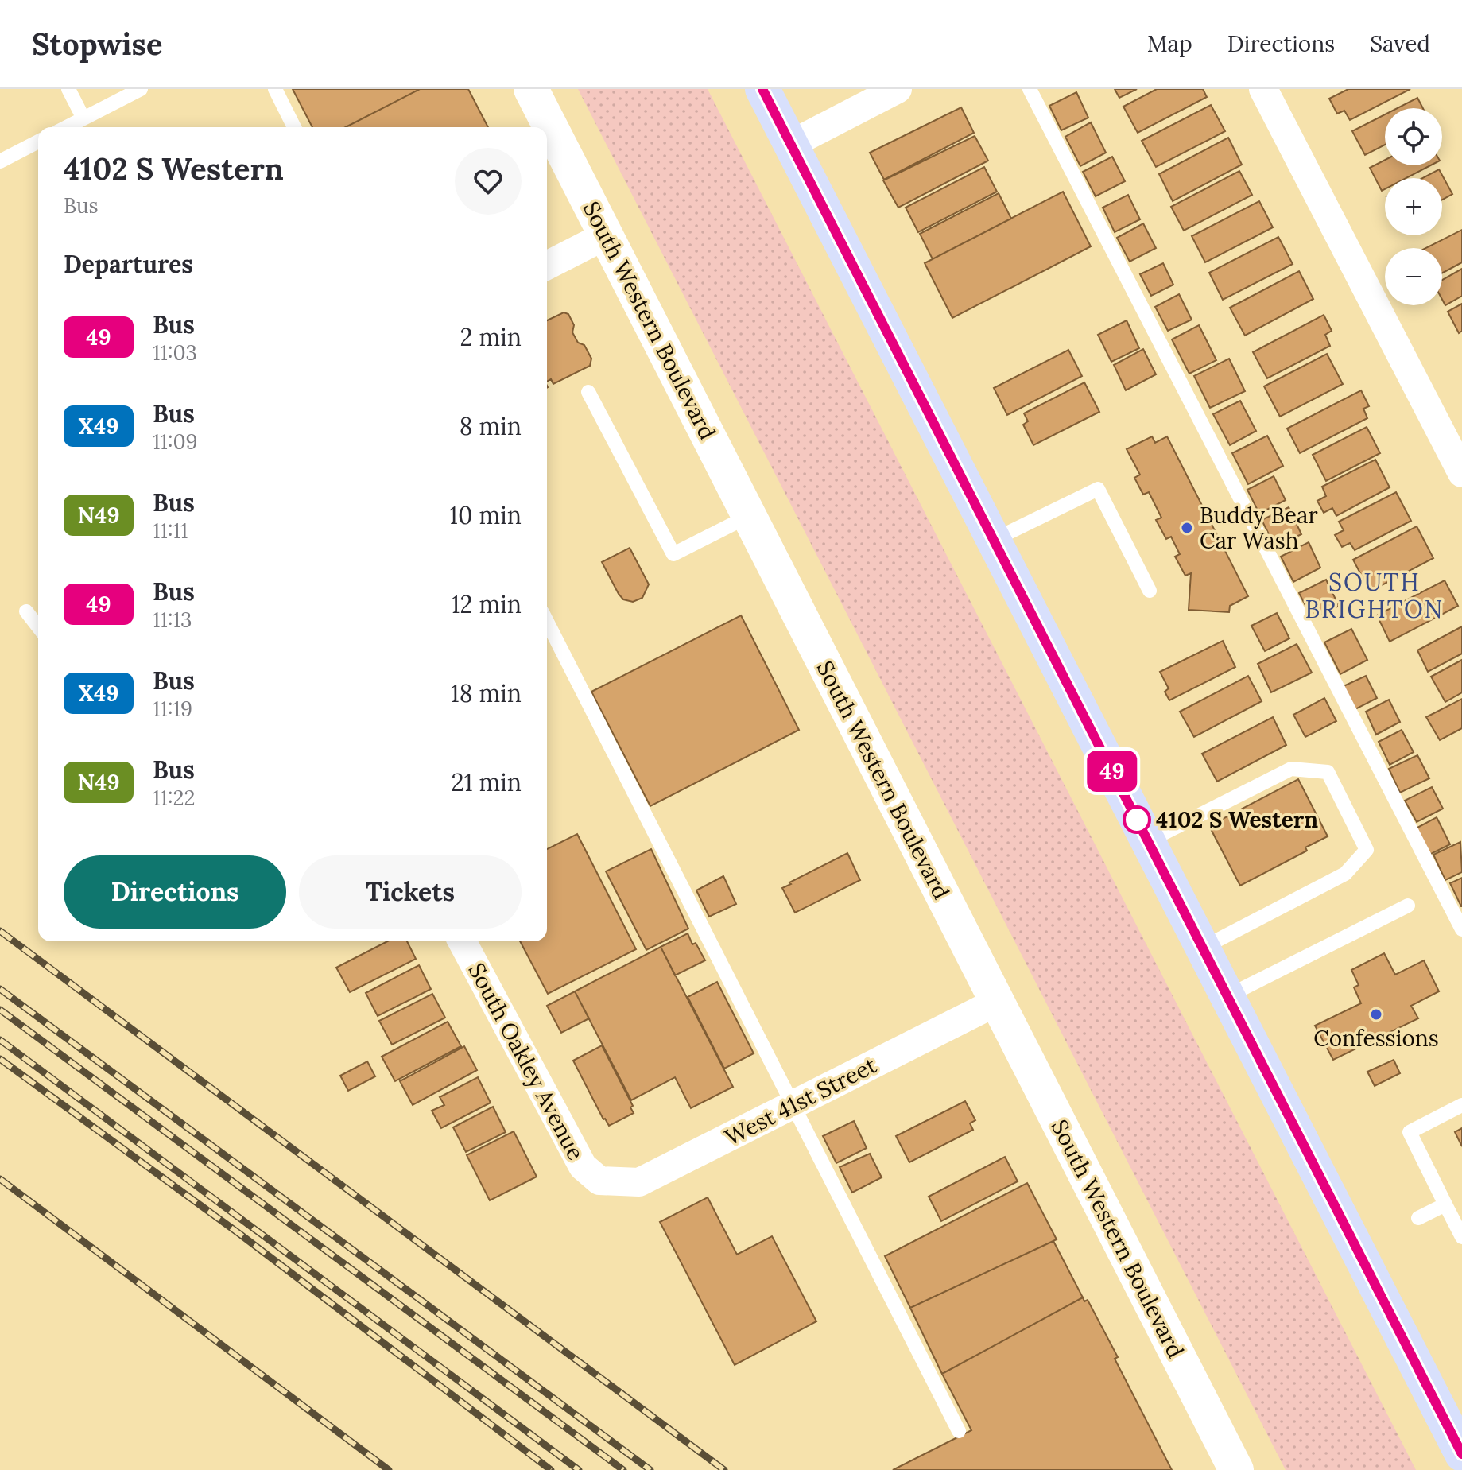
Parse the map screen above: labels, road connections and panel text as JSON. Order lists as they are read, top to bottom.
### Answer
{
  "streets": {
    "street": ["South Western Boulevard", "South Oakley Avenue", "West 41st Street"]
  },
  "crossings": [
    ["South Western Boulevard", "West 41st Street"],
    ["South Oakley Avenue", "West 41st Street"]
  ],
  "districts": ["SOUTH BRIGHTON"],
  "places": ["Buddy Bear Car Wash", "4102 S Western", "Confessions"],
  "lines": ["bus line 49"],
  "page": {
    "header": "Stopwise",
    "nav": ["Map", "Directions", "Saved"],
    "on_map": "49",
    "map_buttons": ["+", "−"],
    "heading": [
      ["4102 S Western", "Bus"],
      "Departures"
    ],
    "list": [
      {
        "mark": "49",
        "name": "Bus",
        "note": "11:03",
        "value": "2 min"
      },
      {
        "mark": "X49",
        "name": "Bus",
        "note": "11:09",
        "value": "8 min"
      },
      {
        "mark": "N49",
        "name": "Bus",
        "note": "11:11",
        "value": "10 min"
      },
      {
        "mark": "49",
        "name": "Bus",
        "note": "11:13",
        "value": "12 min"
      },
      {
        "mark": "X49",
        "name": "Bus",
        "note": "11:19",
        "value": "18 min"
      },
      {
        "mark": "N49",
        "name": "Bus",
        "note": "11:22",
        "value": "21 min"
      }
    ],
    "buttons": ["Directions", "Tickets"]
  }
}
